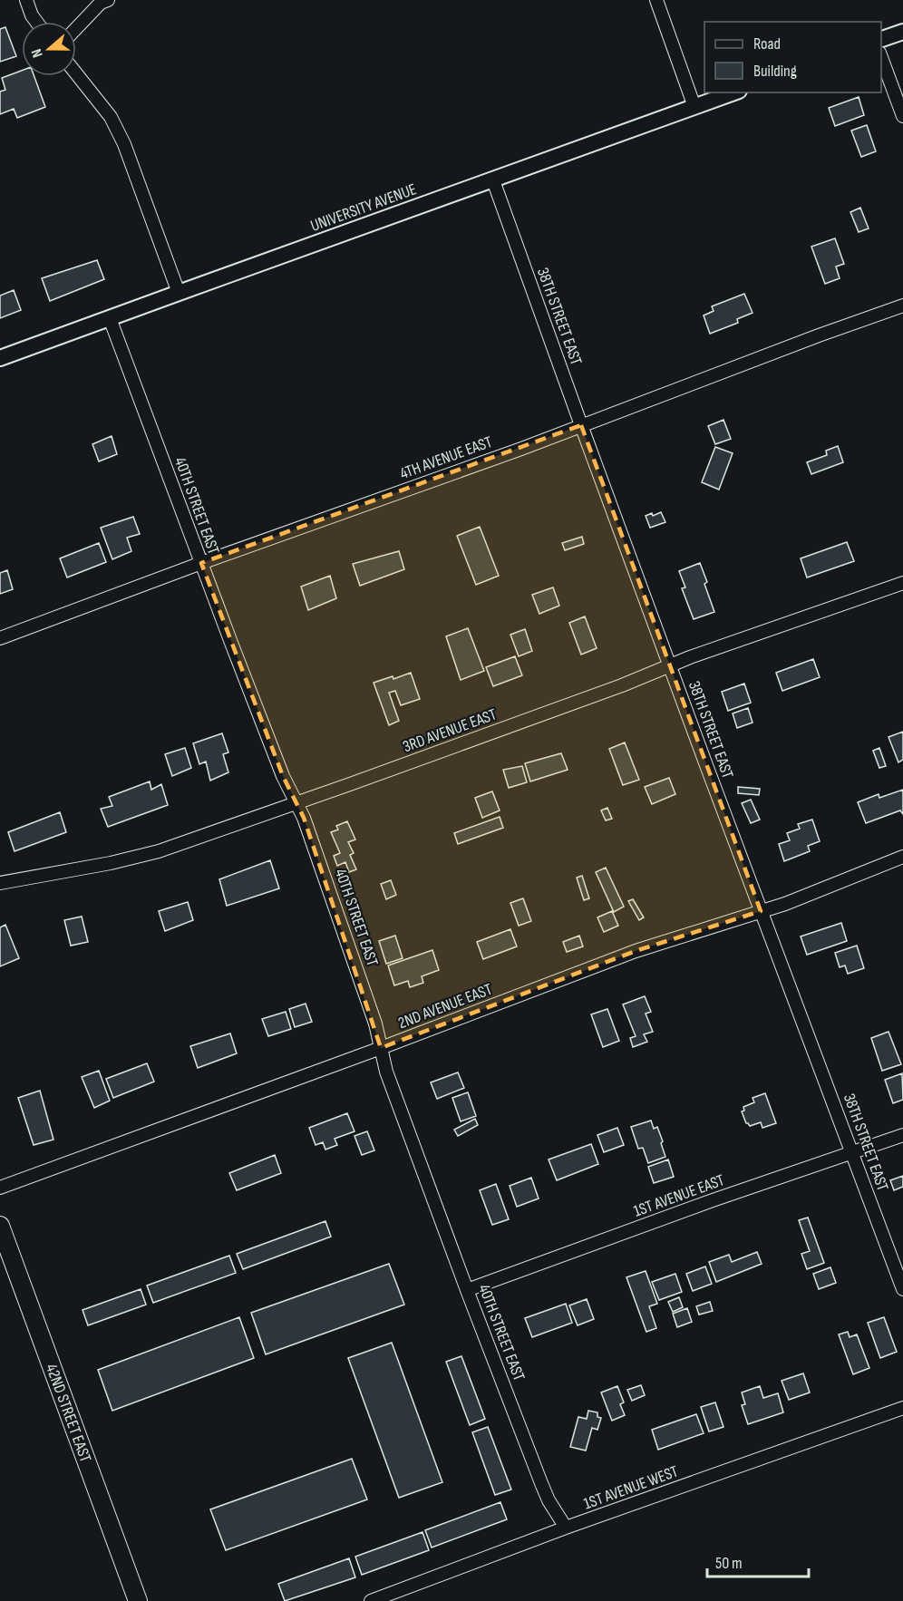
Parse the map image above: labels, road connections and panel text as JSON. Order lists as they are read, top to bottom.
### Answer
{
  "streets": {
    "main road": ["42ND STREET EAST"],
    "street": [
      "UNIVERSITY AVENUE",
      "38TH STREET EAST",
      "4TH AVENUE EAST",
      "40TH STREET EAST",
      "3RD AVENUE EAST",
      "2ND AVENUE EAST",
      "1ST AVENUE EAST",
      "1ST AVENUE WEST"
    ]
  },
  "crossings": [
    ["UNIVERSITY AVENUE", "38TH STREET EAST"],
    ["UNIVERSITY AVENUE", "40TH STREET EAST"],
    ["38TH STREET EAST", "4TH AVENUE EAST"],
    ["38TH STREET EAST", "3RD AVENUE EAST"],
    ["38TH STREET EAST", "2ND AVENUE EAST"],
    ["38TH STREET EAST", "1ST AVENUE EAST"],
    ["4TH AVENUE EAST", "40TH STREET EAST"],
    ["40TH STREET EAST", "3RD AVENUE EAST"],
    ["40TH STREET EAST", "2ND AVENUE EAST"],
    ["40TH STREET EAST", "1ST AVENUE EAST"],
    ["40TH STREET EAST", "1ST AVENUE WEST"]
  ],
  "legend": ["Road", "Building"],
  "scale_bar": "50 m",
  "north": "left"
}
